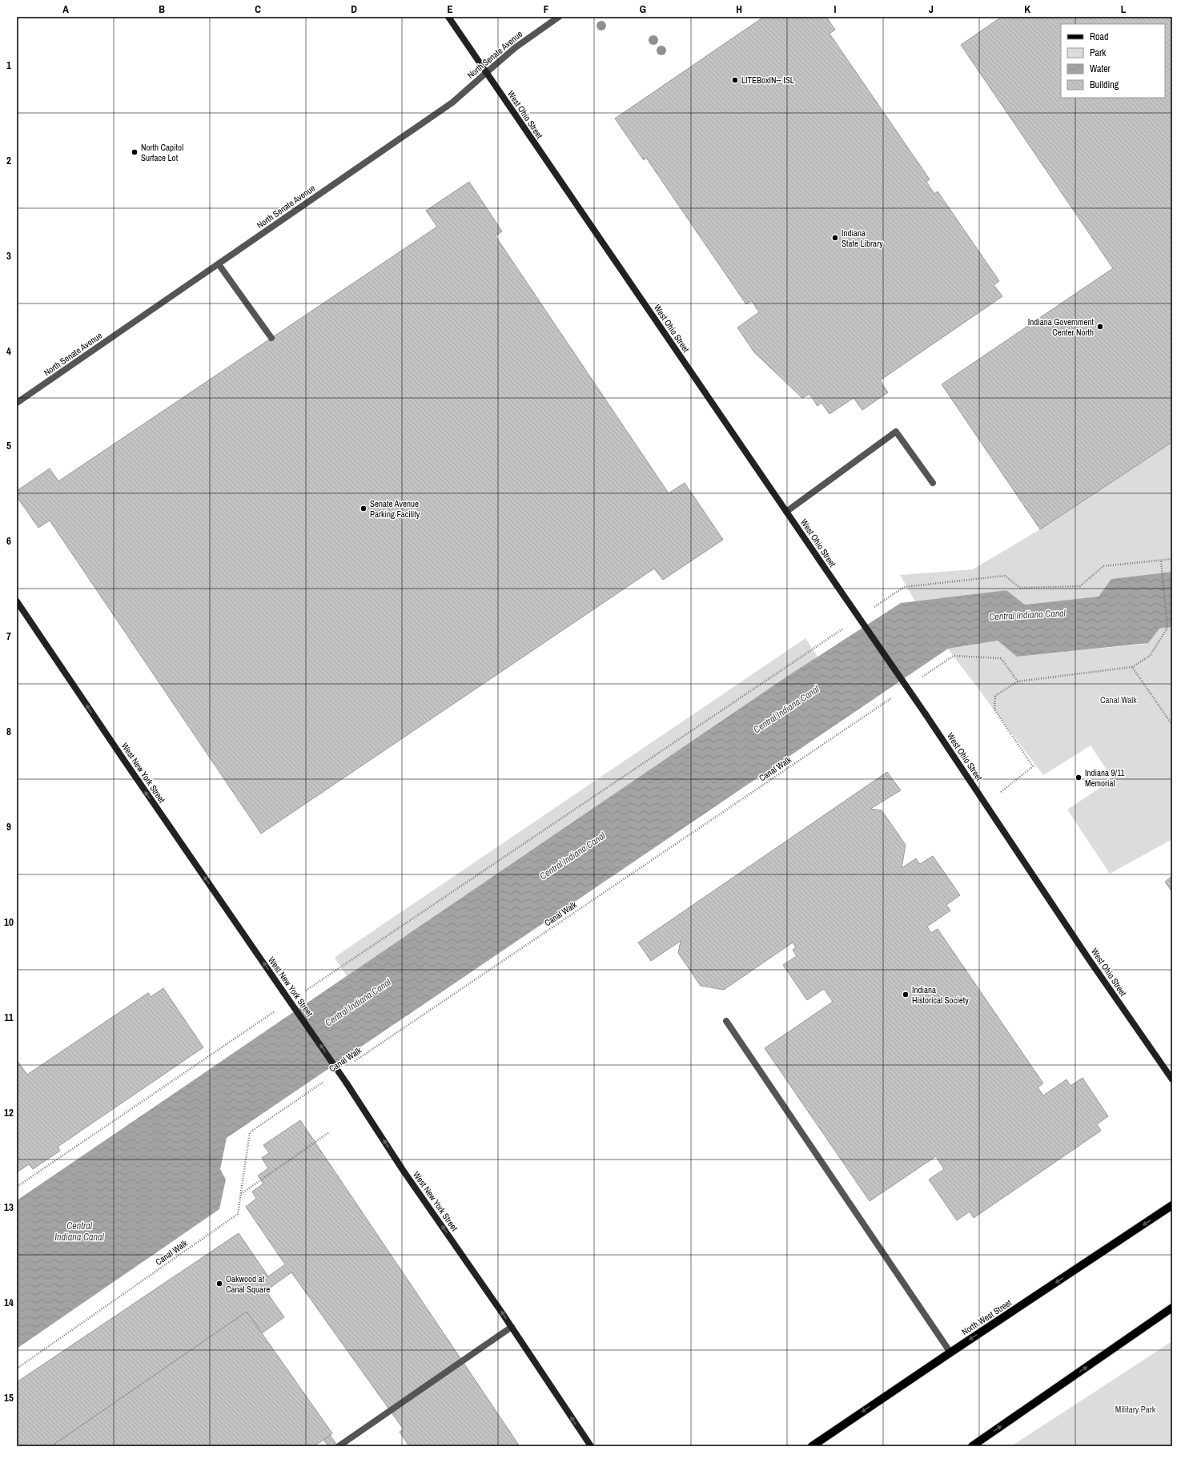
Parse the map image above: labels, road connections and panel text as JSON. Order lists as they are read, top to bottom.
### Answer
{
  "streets": {
    "main road": ["West Ohio Street", "West New York Street", "North West Street"],
    "street": ["North Senate Avenue"],
    "path": ["Canal Walk"]
  },
  "crossings": [
    ["North Senate Avenue", "West Ohio Street"]
  ],
  "one_way": ["West New York Street", "North West Street"],
  "water": ["Central Indiana Canal"],
  "parks": ["Canal Walk", "Military Park"],
  "places": [
    "LITEBoxIN-- ISL",
    "North Capitol Surface Lot",
    "Indiana State Library",
    "Indiana Government Center North",
    "Senate Avenue Parking Facility",
    "Indiana 9/11 Memorial",
    "Indiana Historical Society",
    "Oakwood at Canal Square"
  ],
  "legend": [
    "Road",
    "Park",
    "Water",
    "Building"
  ],
  "grid": {
    "columns": [
      "A",
      "B",
      "C",
      "D",
      "E",
      "F",
      "G",
      "H",
      "I",
      "J",
      "K",
      "L"
    ],
    "rows": [
      "1",
      "2",
      "3",
      "4",
      "5",
      "6",
      "7",
      "8",
      "9",
      "10",
      "11",
      "12",
      "13",
      "14",
      "15"
    ]
  }
}
